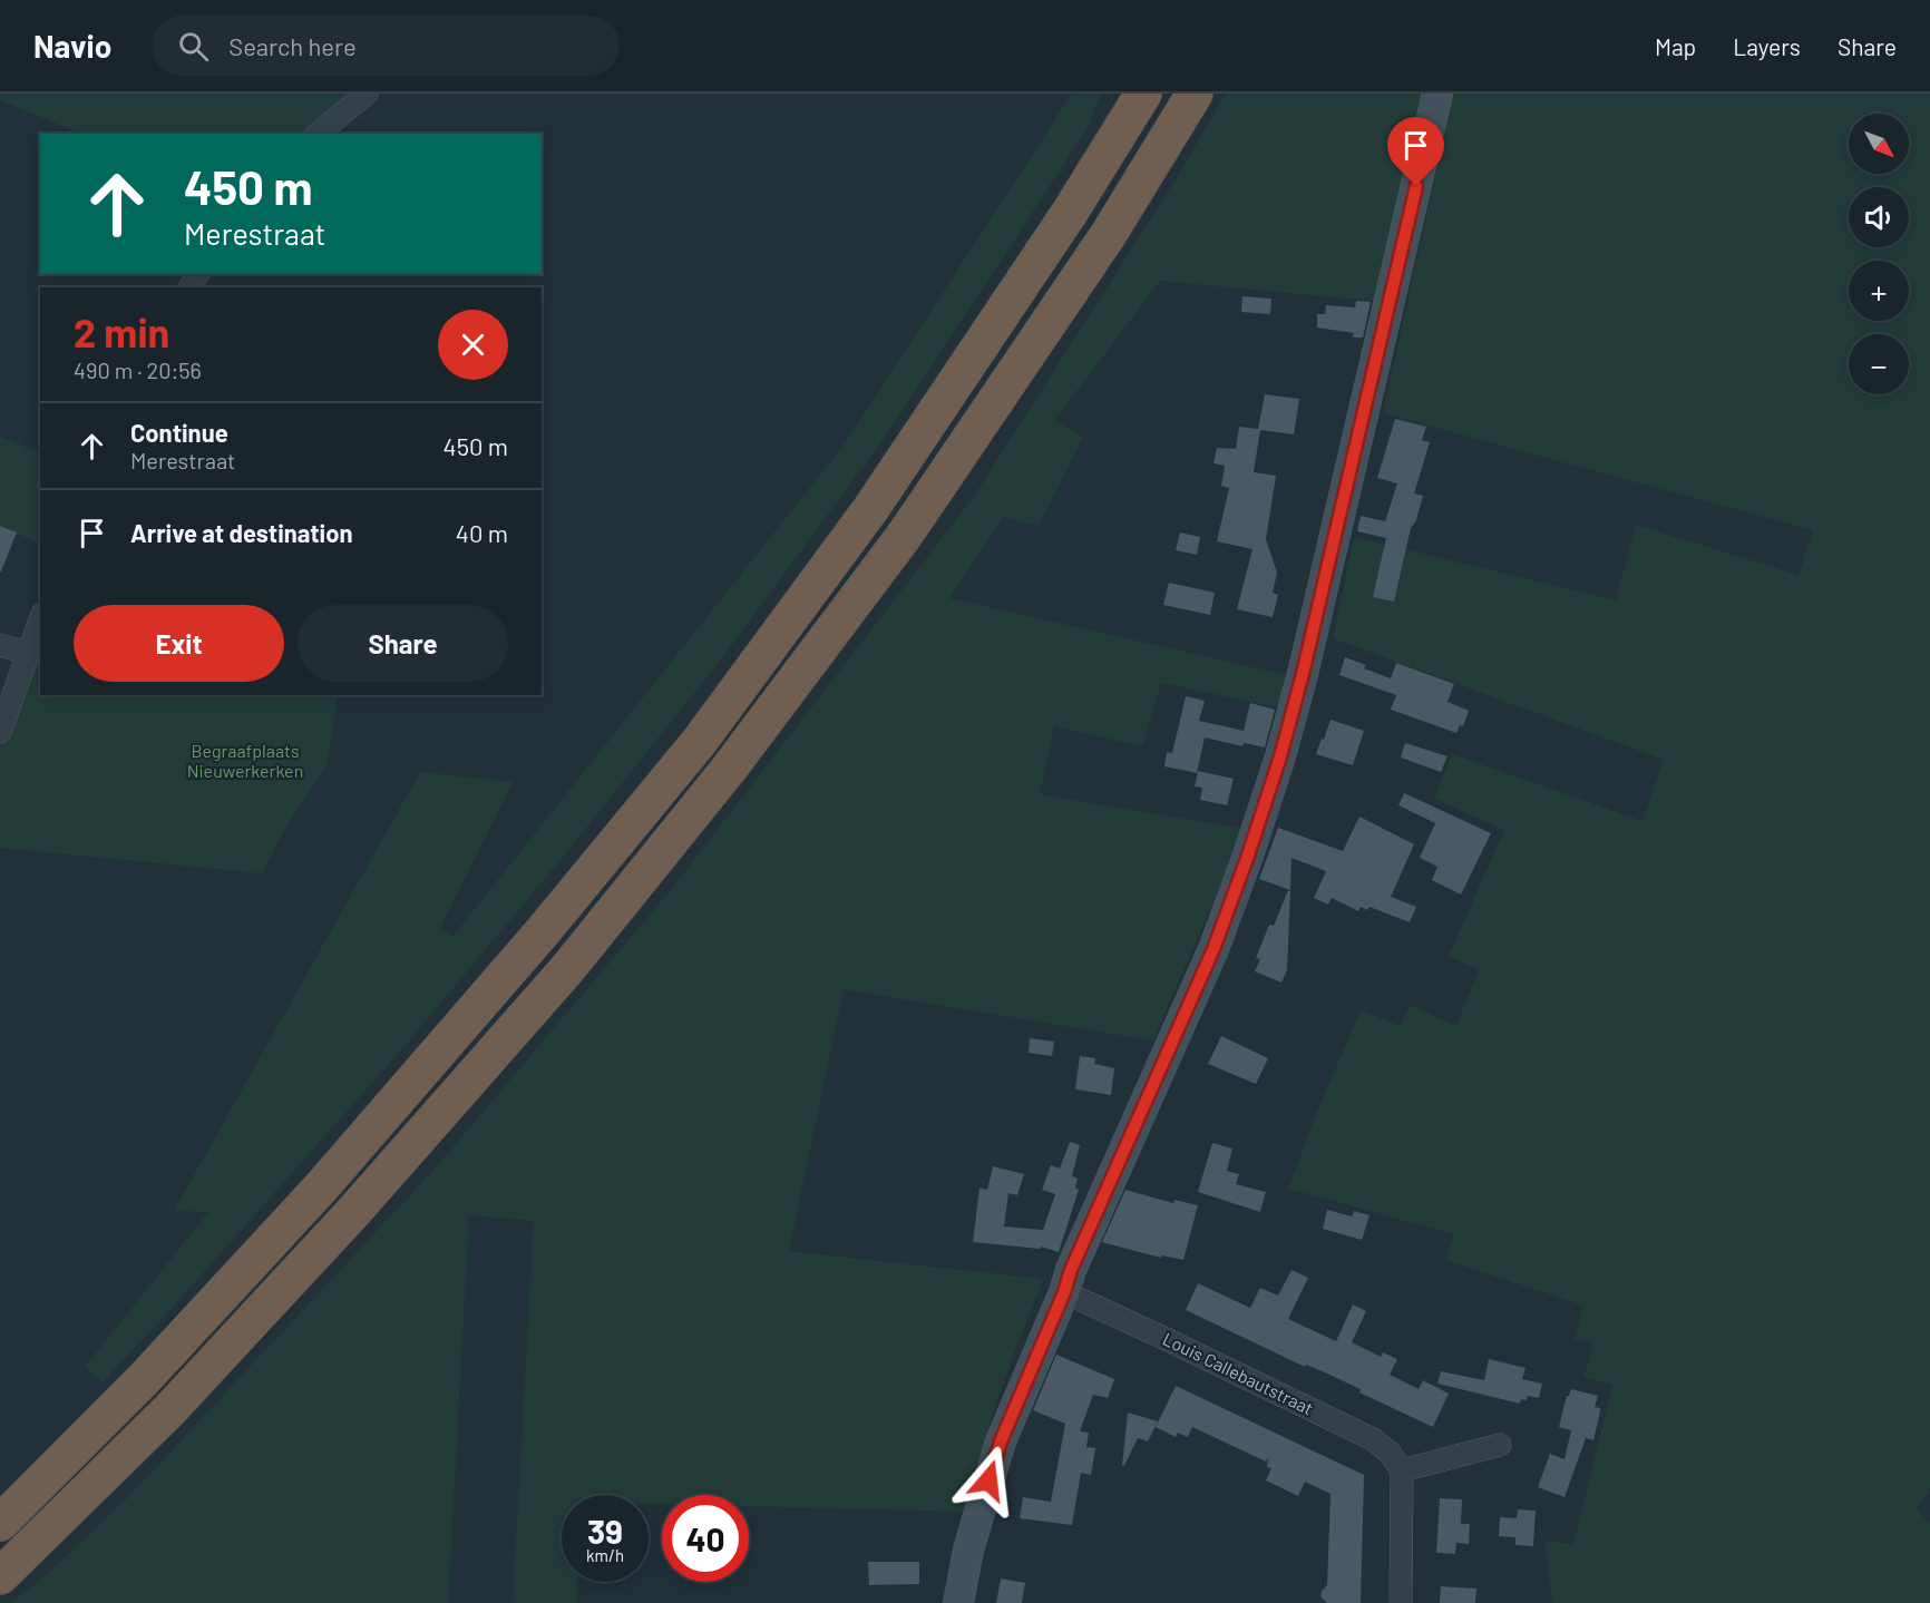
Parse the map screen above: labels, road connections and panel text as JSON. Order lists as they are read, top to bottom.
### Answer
{
  "streets": {
    "street": ["Louis Callebautstraat"]
  },
  "parks": ["Begraafplaats Nieuwerkerken"],
  "north": "bottom right",
  "page": {
    "header": "Navio",
    "search": "Search here",
    "nav": ["Map", "Layers", "Share"],
    "map_buttons": ["+", "−"],
    "turn": ["450 m", "Merestraat"],
    "heading": ["2 min", "490 m · 20:56"],
    "list": [
      {
        "name": "Continue",
        "note": "Merestraat",
        "value": "450 m"
      },
      {
        "name": "Arrive at destination",
        "value": "40 m"
      }
    ],
    "buttons": ["Exit", "Share"],
    "speed": "39 km/h",
    "limit": "40"
  }
}
